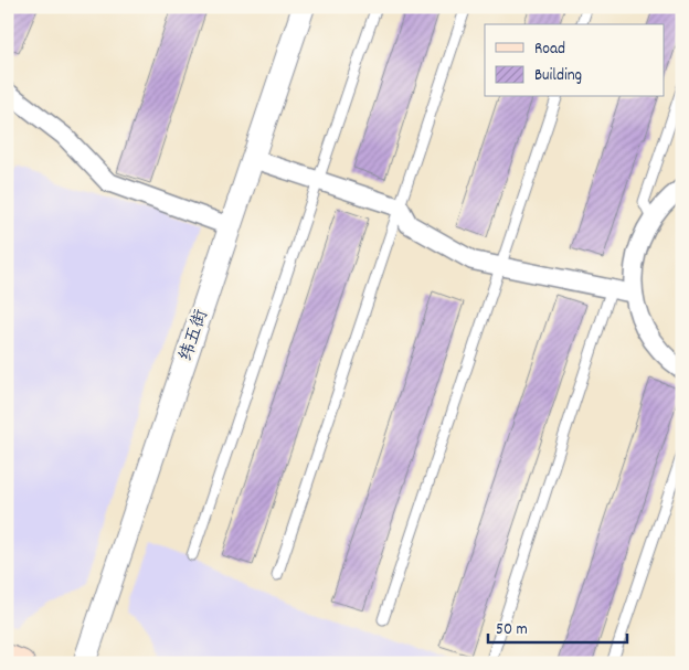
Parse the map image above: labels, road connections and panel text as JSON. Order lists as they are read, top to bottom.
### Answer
{
  "streets": {
    "street": ["纬五街"]
  },
  "legend": ["Road", "Building"],
  "scale_bar": "50 m"
}
